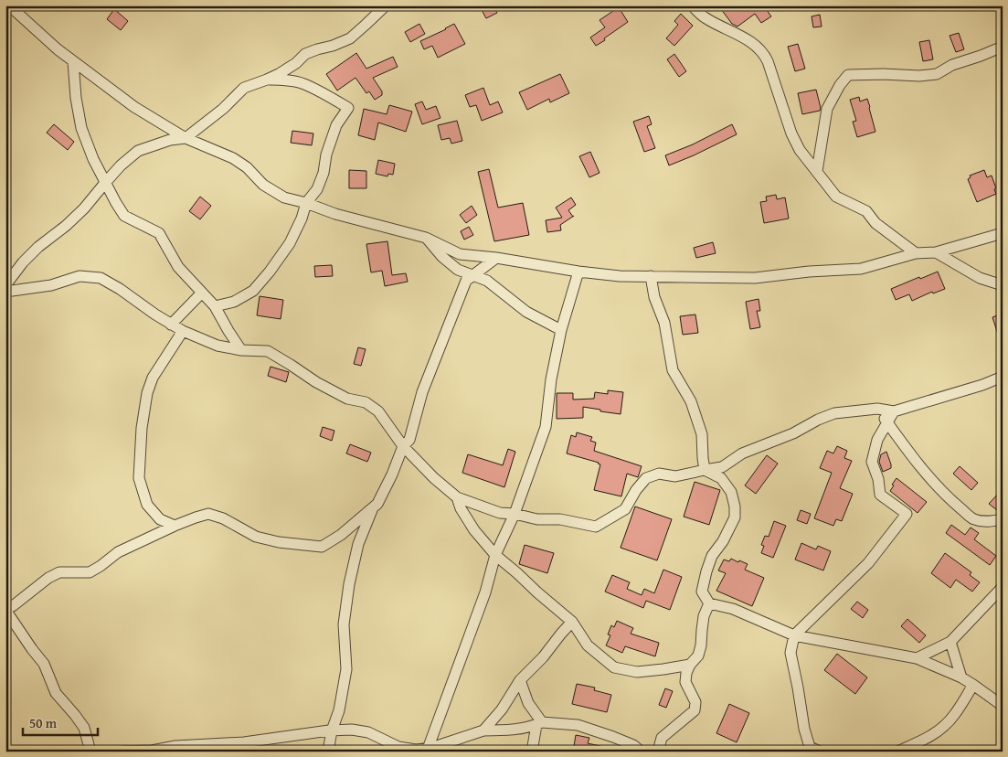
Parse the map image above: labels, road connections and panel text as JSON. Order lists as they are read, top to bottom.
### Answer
{
  "scale_bar": "50 m"
}
